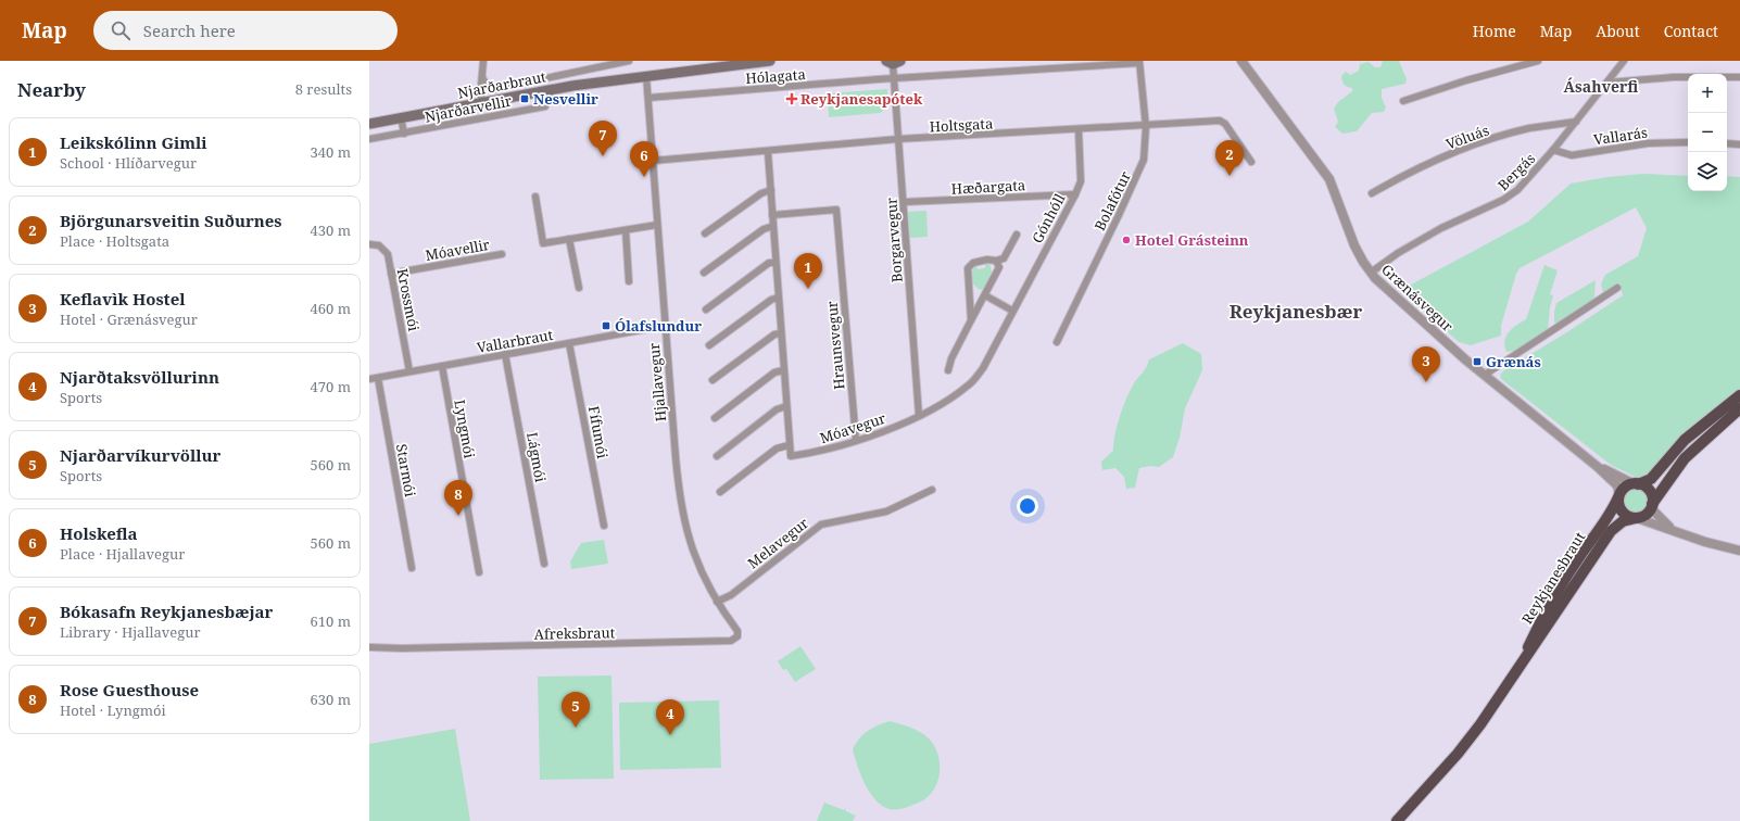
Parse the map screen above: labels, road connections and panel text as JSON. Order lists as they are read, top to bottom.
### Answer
{
  "streets": {
    "highway": ["Reykjanesbraut"],
    "main road": ["Njarðarbraut"],
    "street": [
      "Hólagata",
      "Njarðarvellir",
      "Holtsgata",
      "Vallarás",
      "Völuás",
      "Bergás",
      "Hæðargata",
      "Bolafótur",
      "Gónhóll",
      "Borgarvegur",
      "Móavellir",
      "Grænásvegur",
      "Krossmói",
      "Vallarbraut",
      "Hraunsvegur",
      "Hjallavegur",
      "Móavegur",
      "Lyngmói",
      "Fífumói",
      "Lágmói",
      "Starmói",
      "Melavegur",
      "Afreksbraut"
    ]
  },
  "crossings": [
    ["Hólagata", "Bolafótur"],
    ["Hólagata", "Borgarvegur"],
    ["Hólagata", "Hjallavegur"],
    ["Njarðarbraut", "Njarðarvellir"],
    ["Njarðarbraut", "Hjallavegur"],
    ["Holtsgata", "Bolafótur"],
    ["Holtsgata", "Gónhóll"],
    ["Holtsgata", "Borgarvegur"],
    ["Holtsgata", "Hjallavegur"],
    ["Vallarás", "Bergás"],
    ["Völuás", "Bergás"],
    ["Bergás", "Grænásvegur"],
    ["Hæðargata", "Gónhóll"],
    ["Hæðargata", "Borgarvegur"],
    ["Gónhóll", "Borgarvegur"],
    ["Gónhóll", "Móavegur"],
    ["Borgarvegur", "Móavegur"],
    ["Móavellir", "Krossmói"],
    ["Grænásvegur", "Reykjanesbraut"],
    ["Krossmói", "Vallarbraut"],
    ["Vallarbraut", "Hjallavegur"],
    ["Vallarbraut", "Lyngmói"],
    ["Vallarbraut", "Fífumói"],
    ["Vallarbraut", "Lágmói"],
    ["Vallarbraut", "Starmói"],
    ["Hraunsvegur", "Móavegur"],
    ["Hjallavegur", "Melavegur"],
    ["Hjallavegur", "Afreksbraut"],
    ["Melavegur", "Afreksbraut"]
  ],
  "districts": ["Ásahverfi", "Reykjanesbær"],
  "places": {
    "transit": ["Nesvellir", "Ólafslundur", "Grænás"],
    "health": ["Reykjanesapótek"],
    "other": ["Hotel Grásteinn"]
  },
  "page": {
    "header": "Map",
    "search": "Search here",
    "nav": [
      "Home",
      "Map",
      "About",
      "Contact"
    ],
    "heading": ["Nearby", "8 results"],
    "map_buttons": ["+", "−"],
    "list": [
      {
        "mark": "1",
        "name": "Leikskólinn Gimli",
        "note": "School · Hlíðarvegur",
        "value": "340 m"
      },
      {
        "mark": "2",
        "name": "Björgunarsveitin Suðurnes",
        "note": "Place · Holtsgata",
        "value": "430 m"
      },
      {
        "mark": "3",
        "name": "Keflavìk Hostel",
        "note": "Hotel · Grænásvegur",
        "value": "460 m"
      },
      {
        "mark": "4",
        "name": "Njarðtaksvöllurinn",
        "note": "Sports",
        "value": "470 m"
      },
      {
        "mark": "5",
        "name": "Njarðarvíkurvöllur",
        "note": "Sports",
        "value": "560 m"
      },
      {
        "mark": "6",
        "name": "Holskefla",
        "note": "Place · Hjallavegur",
        "value": "560 m"
      },
      {
        "mark": "7",
        "name": "Bókasafn Reykjanesbæjar",
        "note": "Library · Hjallavegur",
        "value": "610 m"
      },
      {
        "mark": "8",
        "name": "Rose Guesthouse",
        "note": "Hotel · Lyngmói",
        "value": "630 m"
      }
    ],
    "pins": [
      "7",
      "2",
      "6",
      "1",
      "3",
      "8",
      "5",
      "4"
    ]
  }
}
